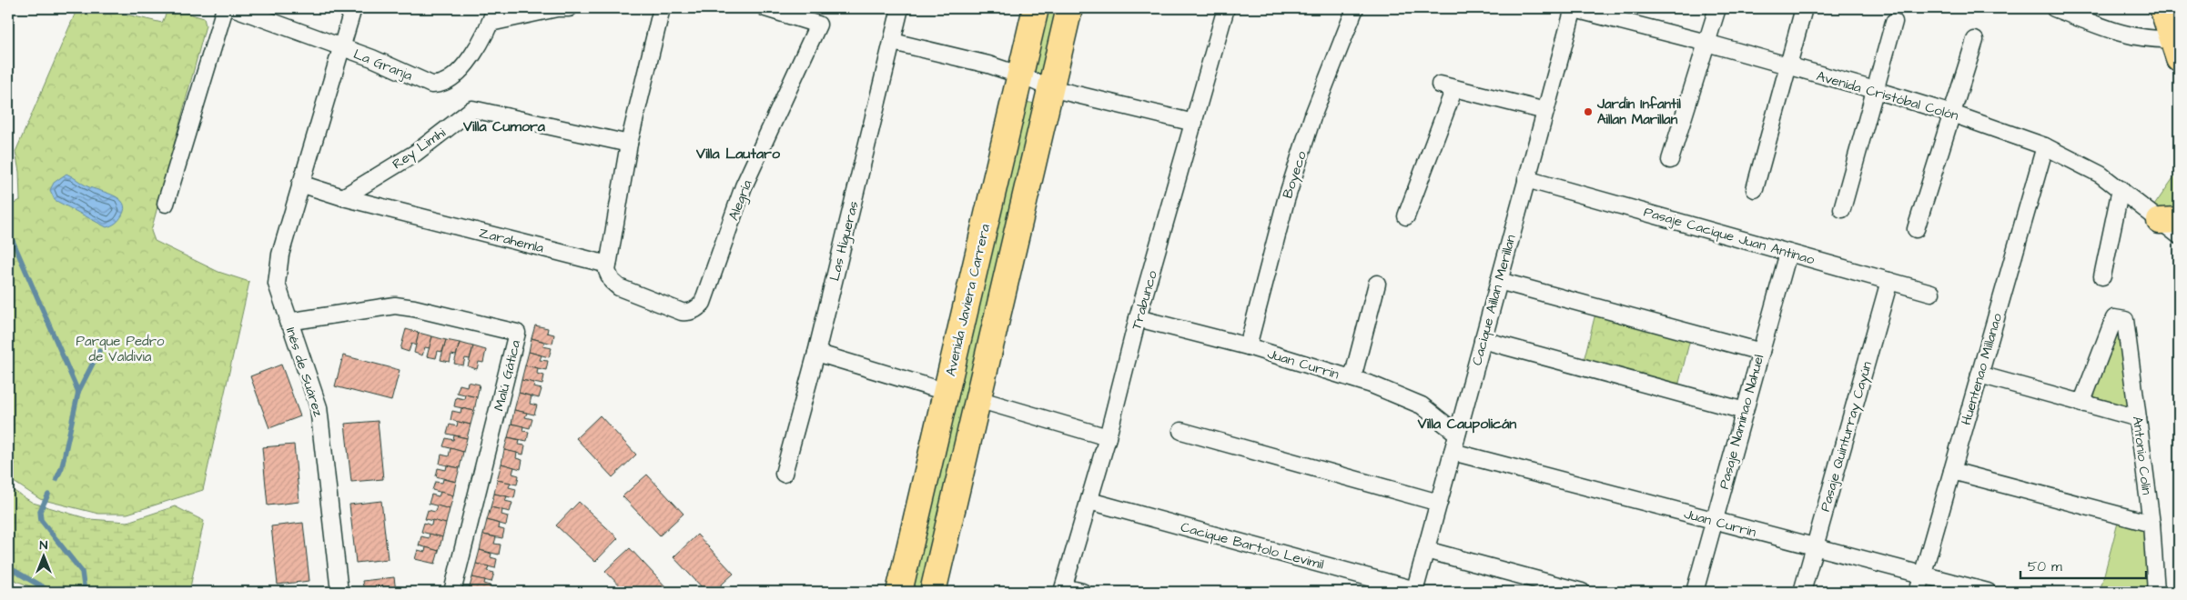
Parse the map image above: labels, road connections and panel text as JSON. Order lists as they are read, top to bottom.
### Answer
{
  "streets": {
    "main road": ["Avenida Javiera Carrera"],
    "street": [
      "La Granja",
      "Avenida Cristóbal Colón",
      "Rey Limhi",
      "Boyeco",
      "Alegría",
      "Pasaje Cacique Juan Antinao",
      "Zarahemla",
      "Las Higueras",
      "Trabunco",
      "Cacique Aillan Merillan",
      "Juan Currin",
      "Huentenao Millanao",
      "Inés de Suárez",
      "Malú Gática",
      "Pasaje Naminao Nahuel",
      "Pasaje Quinturray Cayún",
      "Antonio Colin",
      "Cacique Bartolo Levimil"
    ]
  },
  "crossings": [
    ["La Granja", "Inés de Suárez"],
    ["Avenida Cristóbal Colón", "Cacique Aillan Merillan"],
    ["Avenida Cristóbal Colón", "Huentenao Millanao"],
    ["Rey Limhi", "Zarahemla"],
    ["Boyeco", "Juan Currin"],
    ["Alegría", "Zarahemla"],
    ["Pasaje Cacique Juan Antinao", "Cacique Aillan Merillan"],
    ["Pasaje Cacique Juan Antinao", "Pasaje Naminao Nahuel"],
    ["Pasaje Cacique Juan Antinao", "Pasaje Quinturray Cayún"],
    ["Zarahemla", "Inés de Suárez"],
    ["Trabunco", "Juan Currin"],
    ["Trabunco", "Cacique Bartolo Levimil"],
    ["Cacique Aillan Merillan", "Juan Currin"],
    ["Cacique Aillan Merillan", "Cacique Bartolo Levimil"],
    ["Juan Currin", "Huentenao Millanao"],
    ["Juan Currin", "Pasaje Naminao Nahuel"],
    ["Juan Currin", "Pasaje Quinturray Cayún"],
    ["Inés de Suárez", "Malú Gática"]
  ],
  "districts": ["Villa Cumora", "Villa Lautaro", "Villa Caupolicán"],
  "parks": ["Parque Pedro de Valdivia"],
  "places": ["Jardin Infantil Aillan Marillan"],
  "scale_bar": "50 m",
  "north": "top"
}
